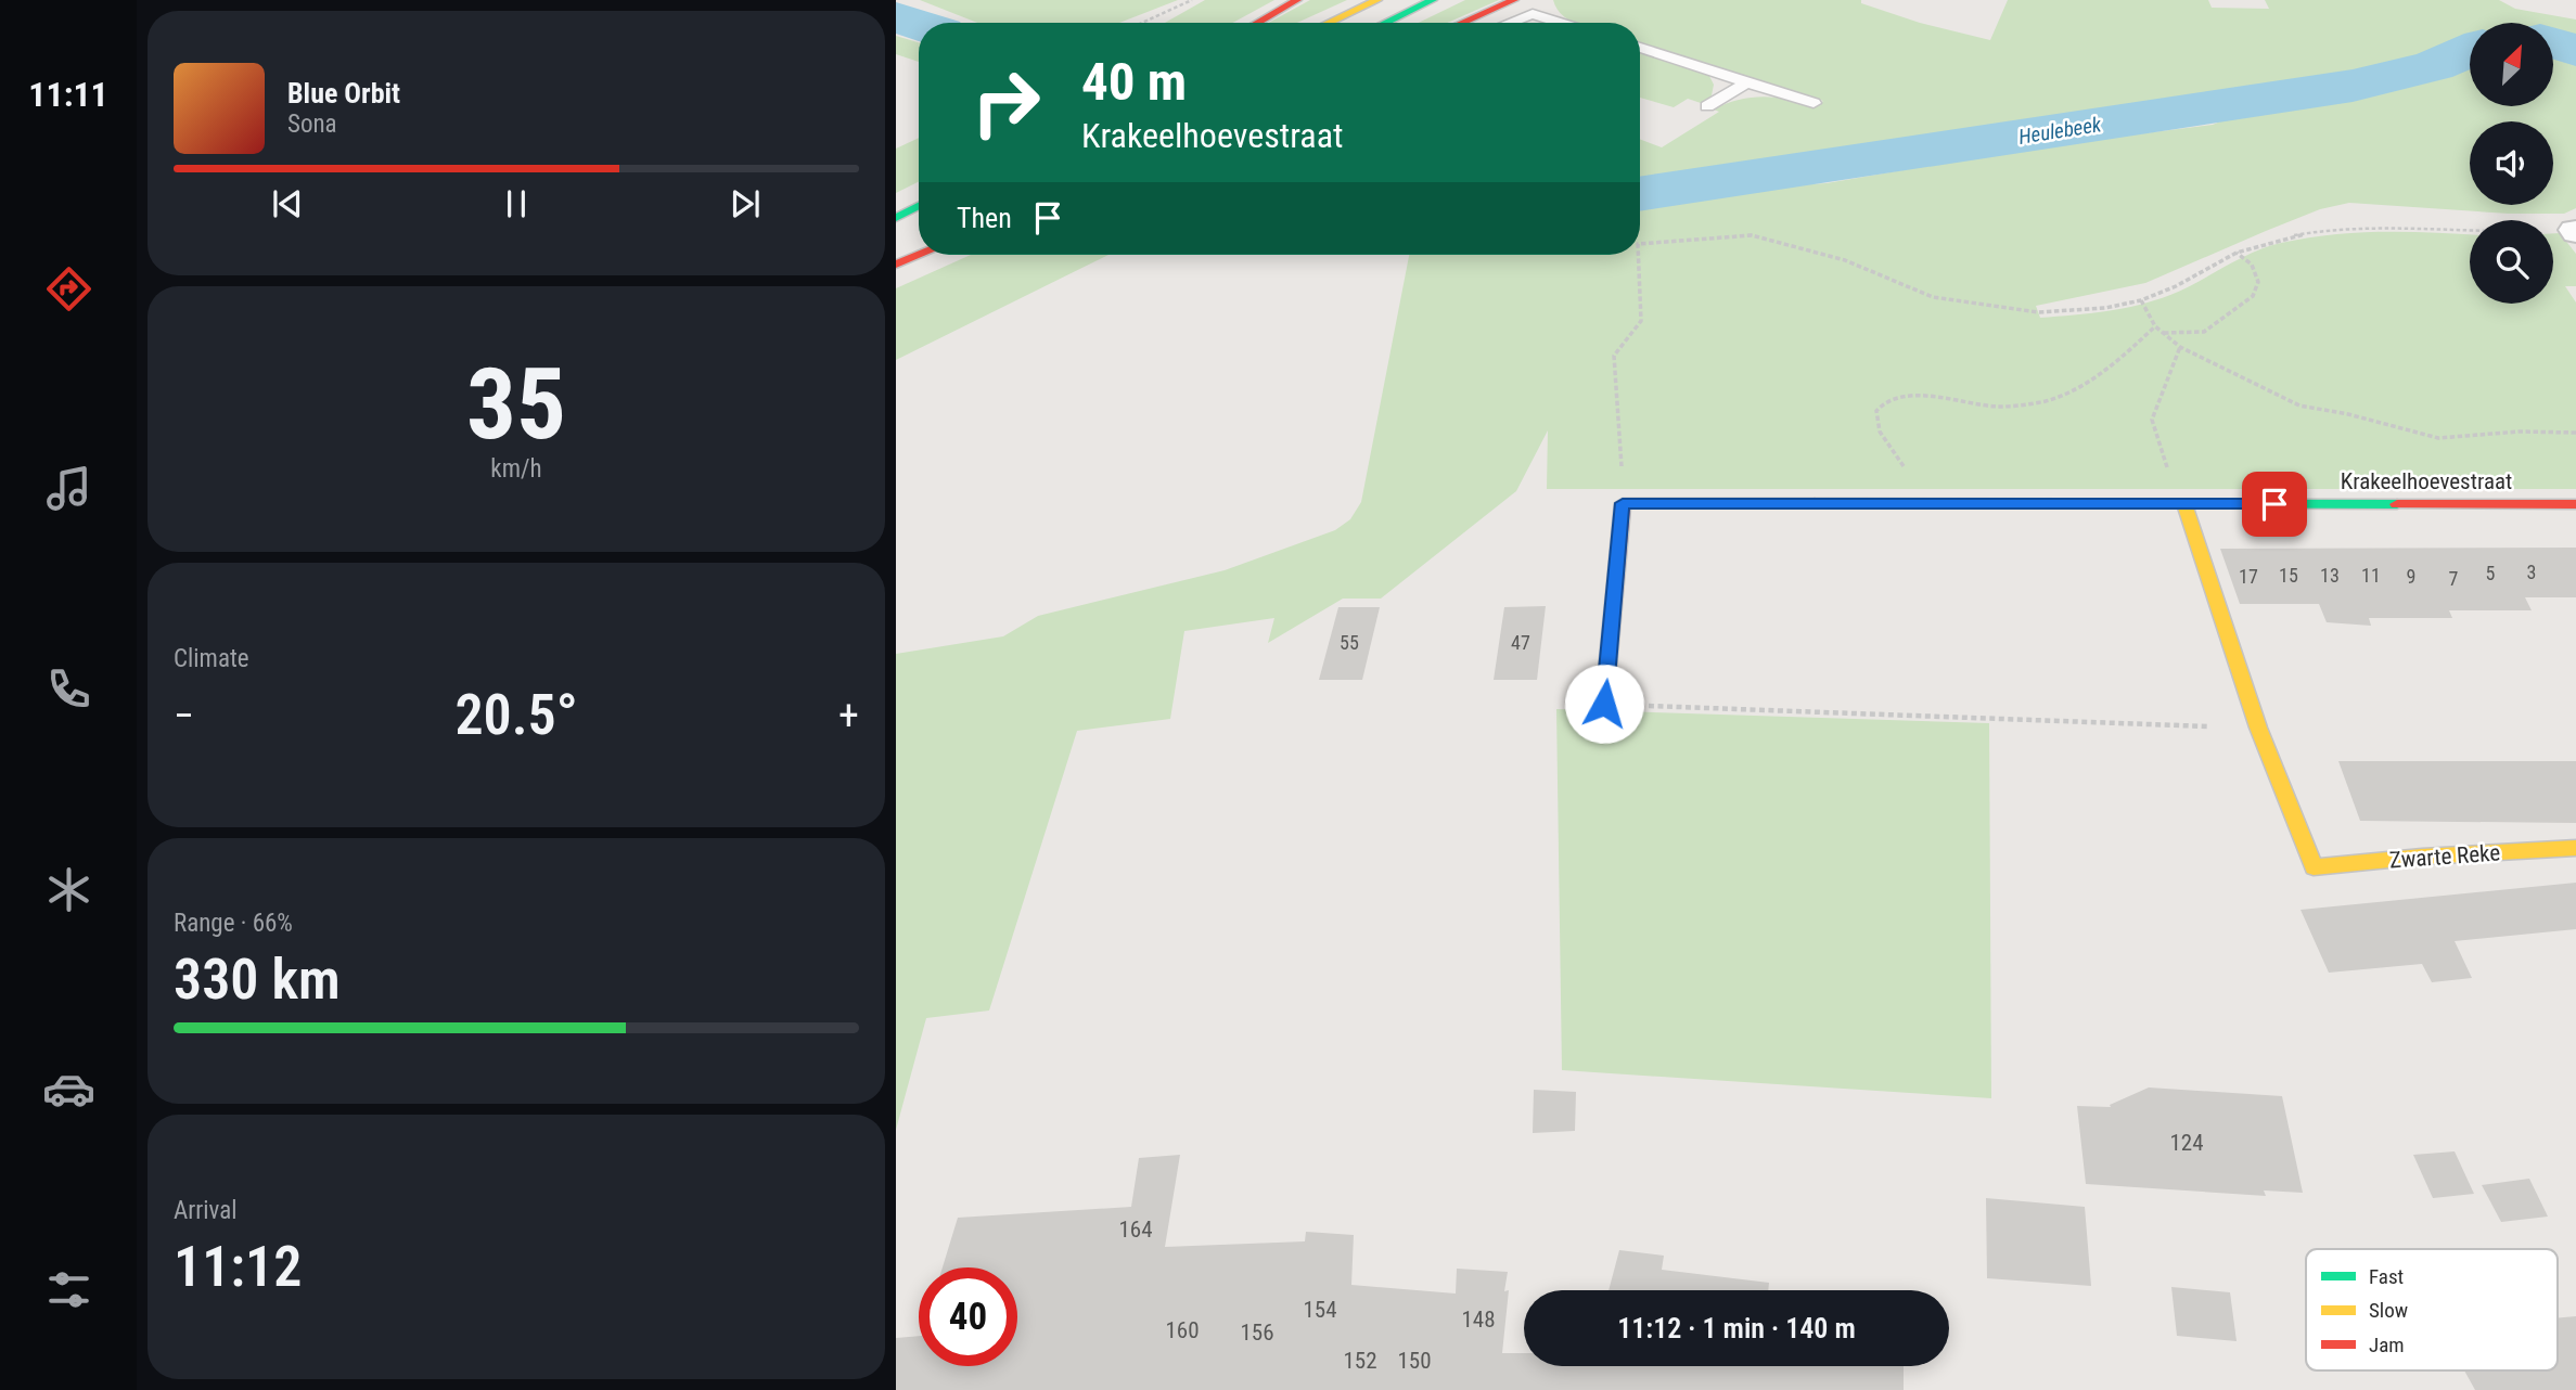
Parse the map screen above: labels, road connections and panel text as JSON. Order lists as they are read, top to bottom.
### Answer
{
  "streets": {
    "main road": ["Krakeelhoevestraat", "Zwarte Reke"]
  },
  "water": ["Heulebeek"],
  "house_numbers": [
    "3",
    "5",
    "15",
    "13",
    "11",
    "17",
    "9",
    "7",
    "55",
    "47",
    "124",
    "164",
    "154",
    "148",
    "160",
    "156",
    "152",
    "150"
  ],
  "legend": ["Fast", "Slow", "Jam"],
  "north": "top right",
  "page": {
    "tabs": "11:11",
    "turn": ["40 m", "Krakeelhoevestraat"],
    "song": ["Blue Orbit", "Sona"],
    "then": "Then",
    "tile": [
      ["35", "km/h"],
      "Climate",
      ["Range · 66%", "330 km"],
      ["Arrival", "11:12"]
    ],
    "heat": ["−", "20.5°", "+"],
    "limit": "40",
    "trip": "11:12 · 1 min · 140 m"
  }
}
